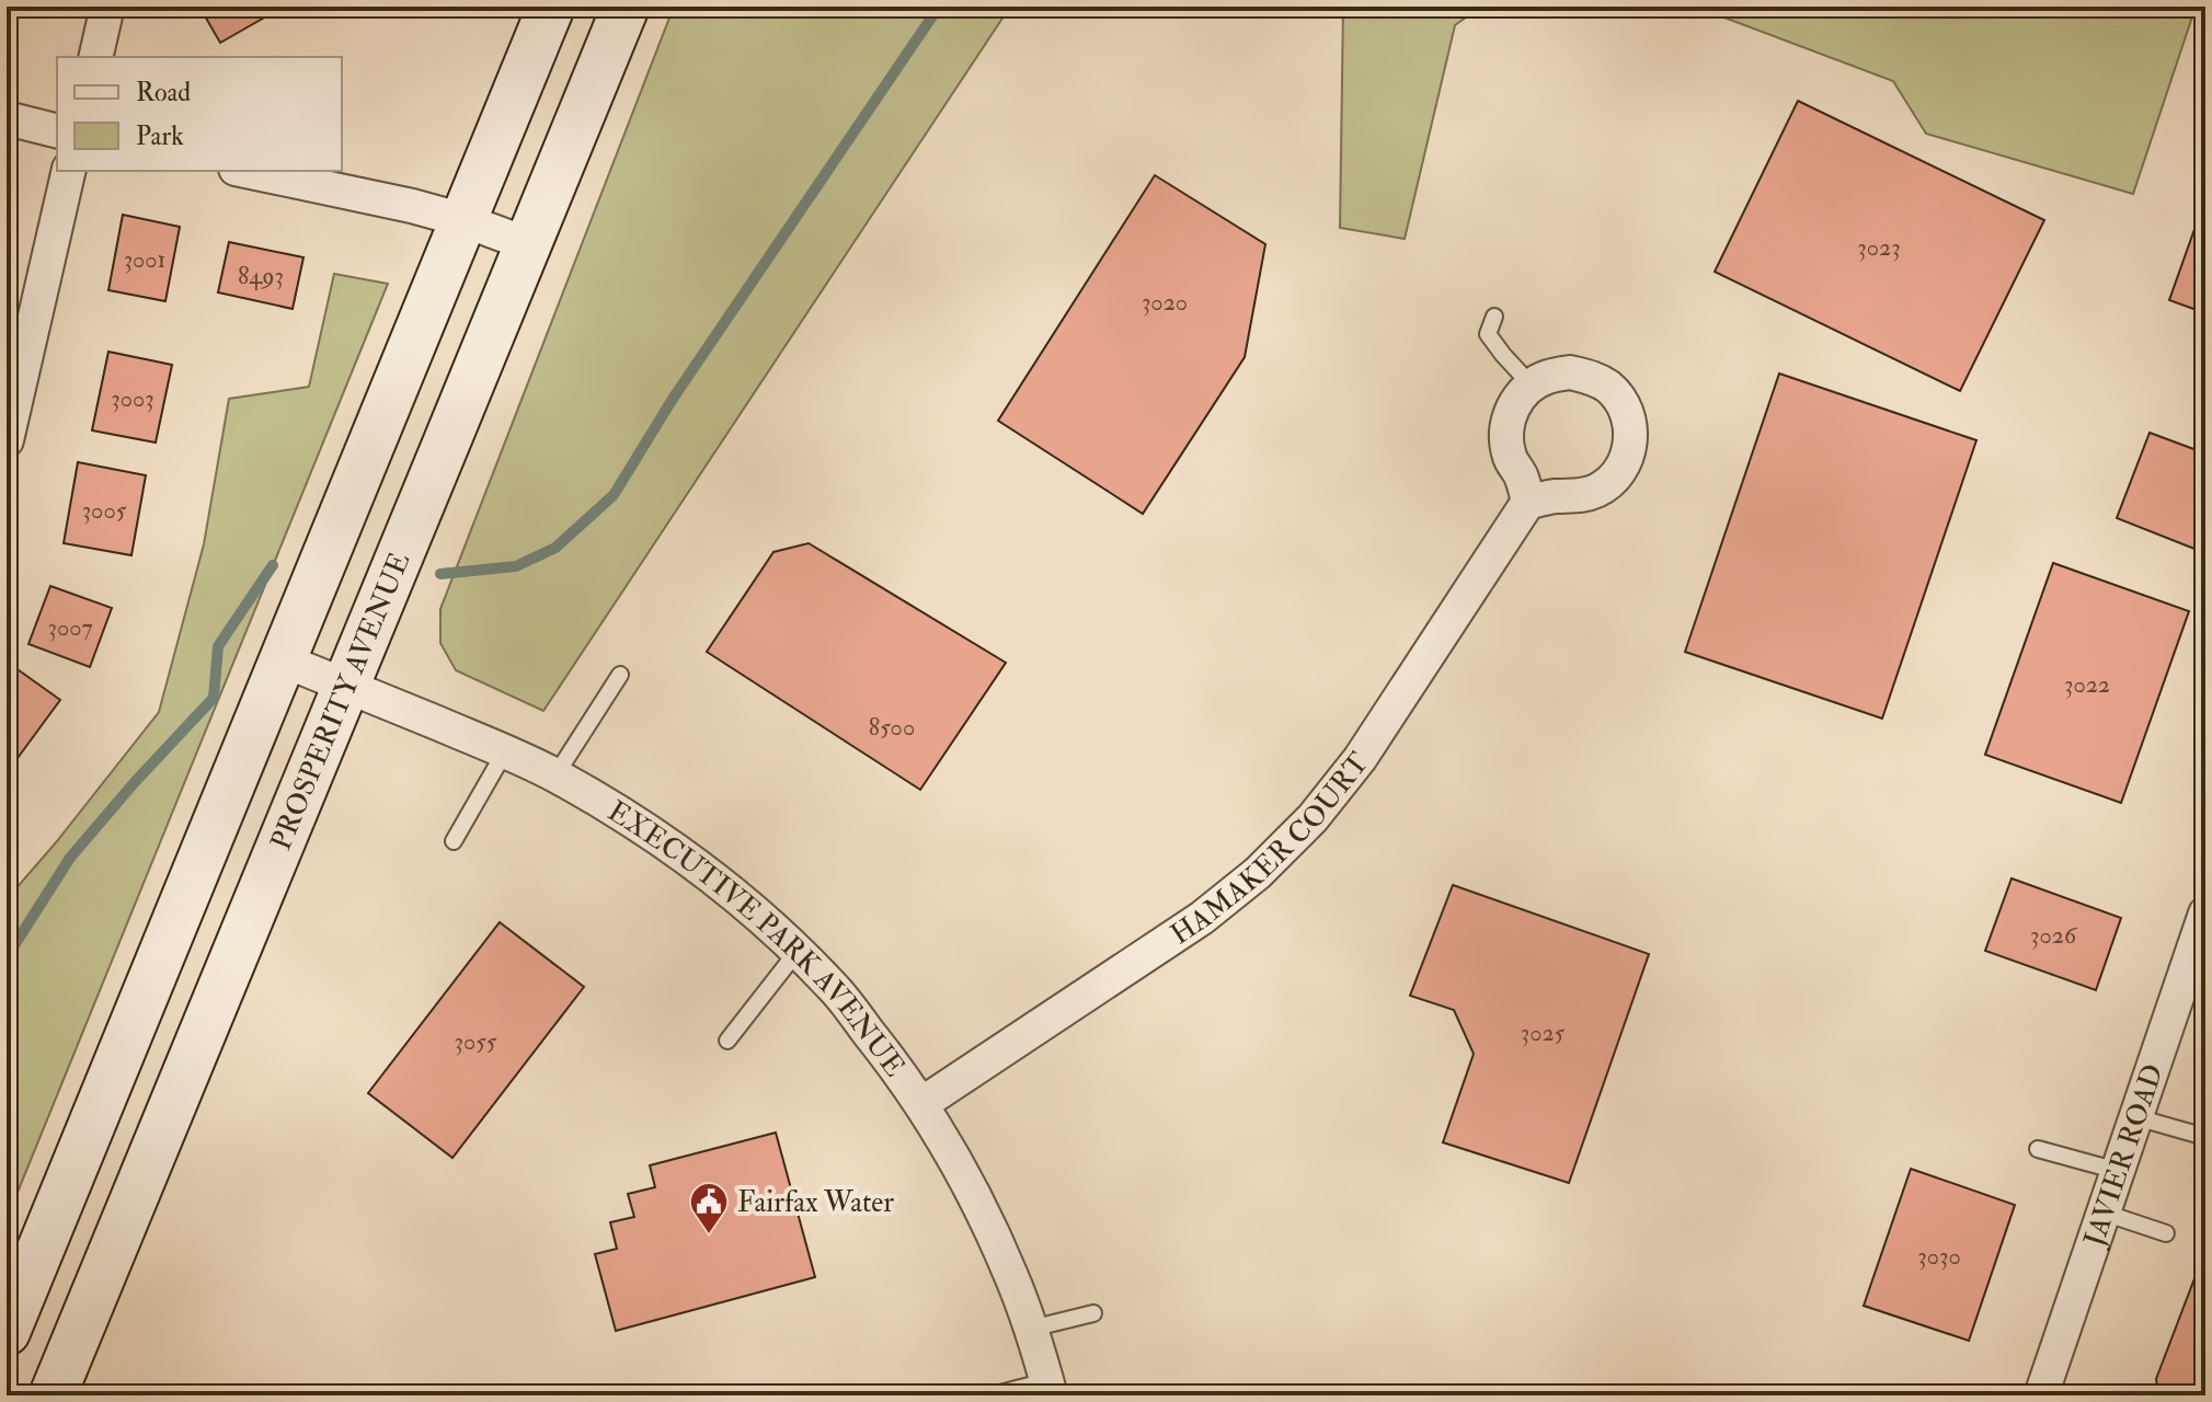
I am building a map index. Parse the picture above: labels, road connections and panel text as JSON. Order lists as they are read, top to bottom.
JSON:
{
  "streets": {
    "main road": ["PROSPERITY AVENUE"],
    "street": ["HAMAKER COURT", "EXECUTIVE PARK AVENUE", "JAVIER ROAD"]
  },
  "crossings": [
    ["PROSPERITY AVENUE", "EXECUTIVE PARK AVENUE"],
    ["HAMAKER COURT", "EXECUTIVE PARK AVENUE"]
  ],
  "places": {
    "public building": ["Fairfax Water"]
  },
  "house_numbers": [
    "3023",
    "3001",
    "8493",
    "3020",
    "3003",
    "3005",
    "3007",
    "3022",
    "8500",
    "3026",
    "3025",
    "3055",
    "3030"
  ],
  "legend": ["Road", "Park"]
}
